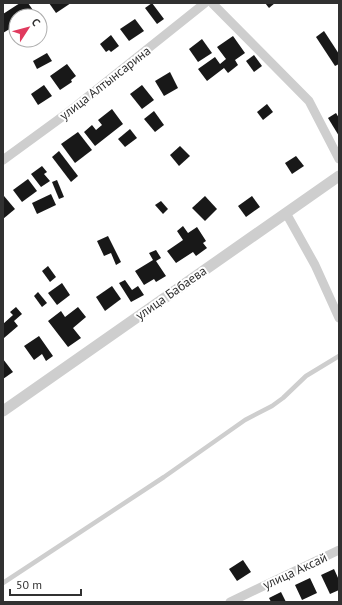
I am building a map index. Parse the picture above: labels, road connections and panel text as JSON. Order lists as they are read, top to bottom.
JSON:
{
  "streets": {
    "street": ["улица Алтынсарина", "улица Бабаева", "улица Аксай"]
  },
  "scale_bar": "50 m",
  "north": "top right"
}
